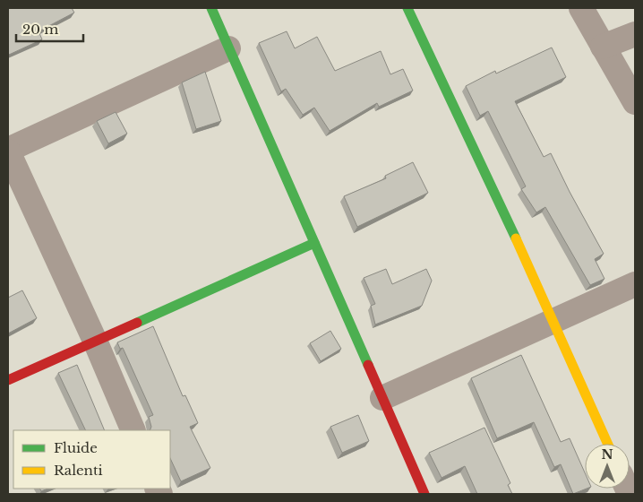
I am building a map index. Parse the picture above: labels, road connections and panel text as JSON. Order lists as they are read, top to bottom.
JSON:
{
  "legend": ["Fluide", "Ralenti"],
  "scale_bar": "20 m",
  "north": "top"
}
